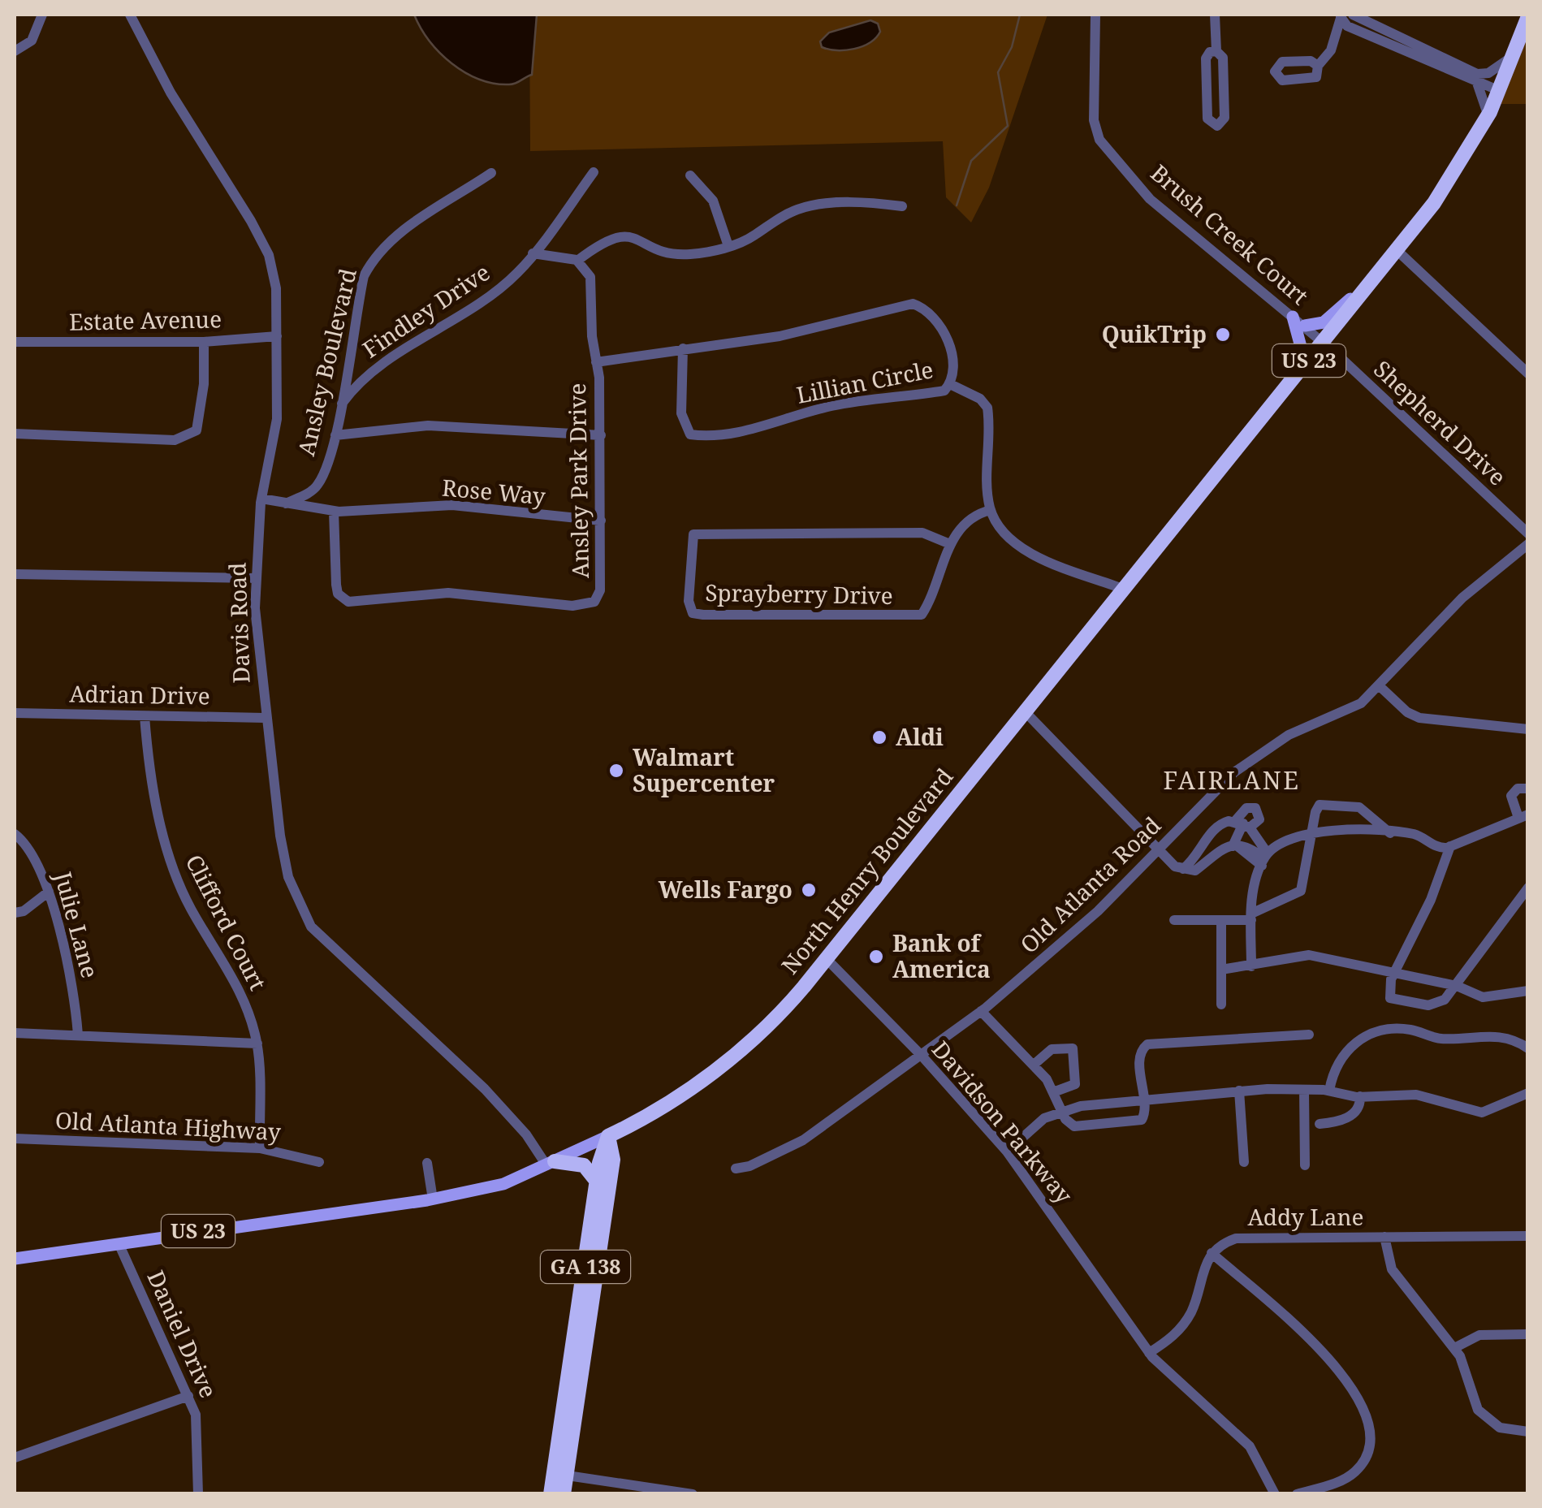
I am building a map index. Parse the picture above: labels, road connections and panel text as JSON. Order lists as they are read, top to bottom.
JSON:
{
  "streets": {
    "highway": ["US 23", "North Henry Boulevard", "GA 138"],
    "street": [
      "Brush Creek Court",
      "Findley Drive",
      "Estate Avenue",
      "Ansley Boulevard",
      "Lillian Circle",
      "Shepherd Drive",
      "Ansley Park Drive",
      "Rose Way",
      "Sprayberry Drive",
      "Davis Road",
      "Adrian Drive",
      "Old Atlanta Road",
      "Clifford Court",
      "Julie Lane",
      "Davidson Parkway",
      "Old Atlanta Highway",
      "Addy Lane",
      "Daniel Drive"
    ]
  },
  "crossings": [
    ["Brush Creek Court", "Shepherd Drive"],
    ["Brush Creek Court", "North Henry Boulevard"],
    ["Findley Drive", "Ansley Boulevard"],
    ["Estate Avenue", "Davis Road"],
    ["Lillian Circle", "Ansley Park Drive"],
    ["Shepherd Drive", "North Henry Boulevard"],
    ["Ansley Park Drive", "Rose Way"],
    ["Davis Road", "Adrian Drive"],
    ["Davis Road", "North Henry Boulevard"],
    ["Adrian Drive", "Clifford Court"],
    ["North Henry Boulevard", "Davidson Parkway"],
    ["North Henry Boulevard", "GA 138"],
    ["North Henry Boulevard", "Daniel Drive"],
    ["Old Atlanta Road", "Davidson Parkway"],
    ["Clifford Court", "Old Atlanta Highway"]
  ],
  "districts": ["FAIRLANE"],
  "places": [
    "QuikTrip",
    "Aldi",
    "Walmart Supercenter",
    "Wells Fargo",
    "Bank of America"
  ]
}
